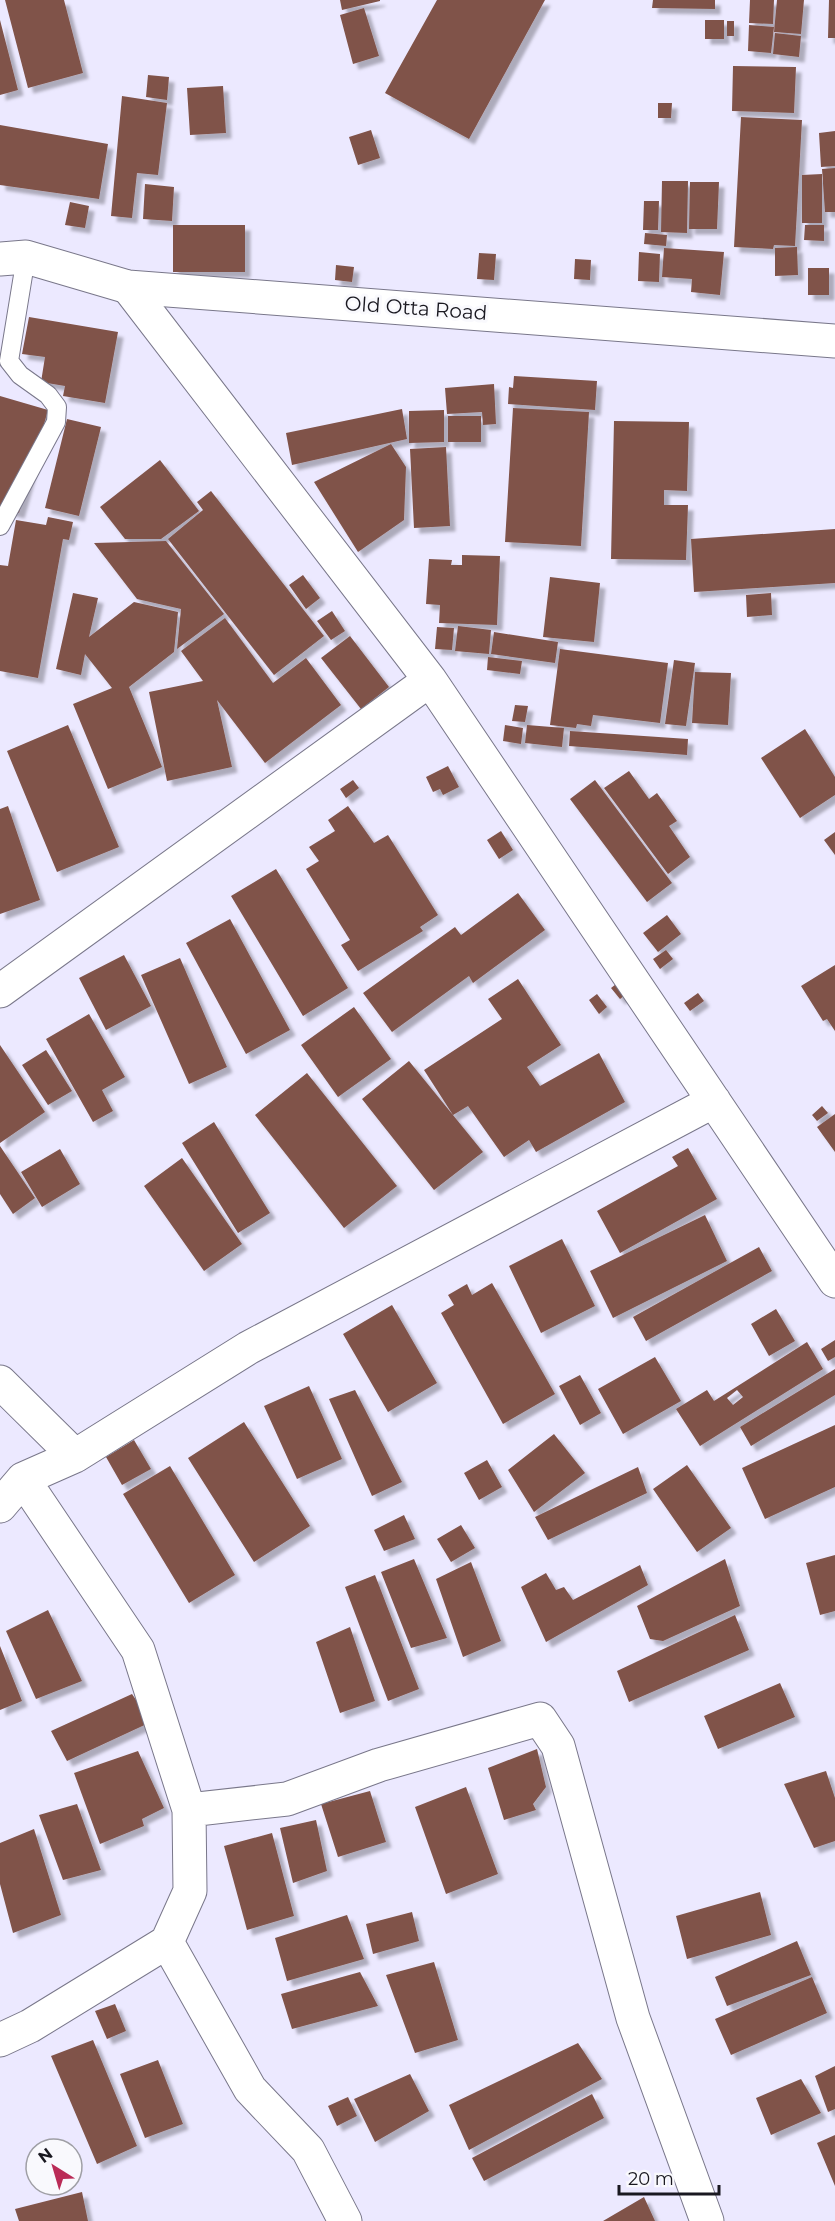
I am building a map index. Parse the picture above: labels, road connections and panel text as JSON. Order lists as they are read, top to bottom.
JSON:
{
  "streets": {
    "street": ["Old Otta Road"]
  },
  "scale_bar": "20 m",
  "north": "top left"
}
